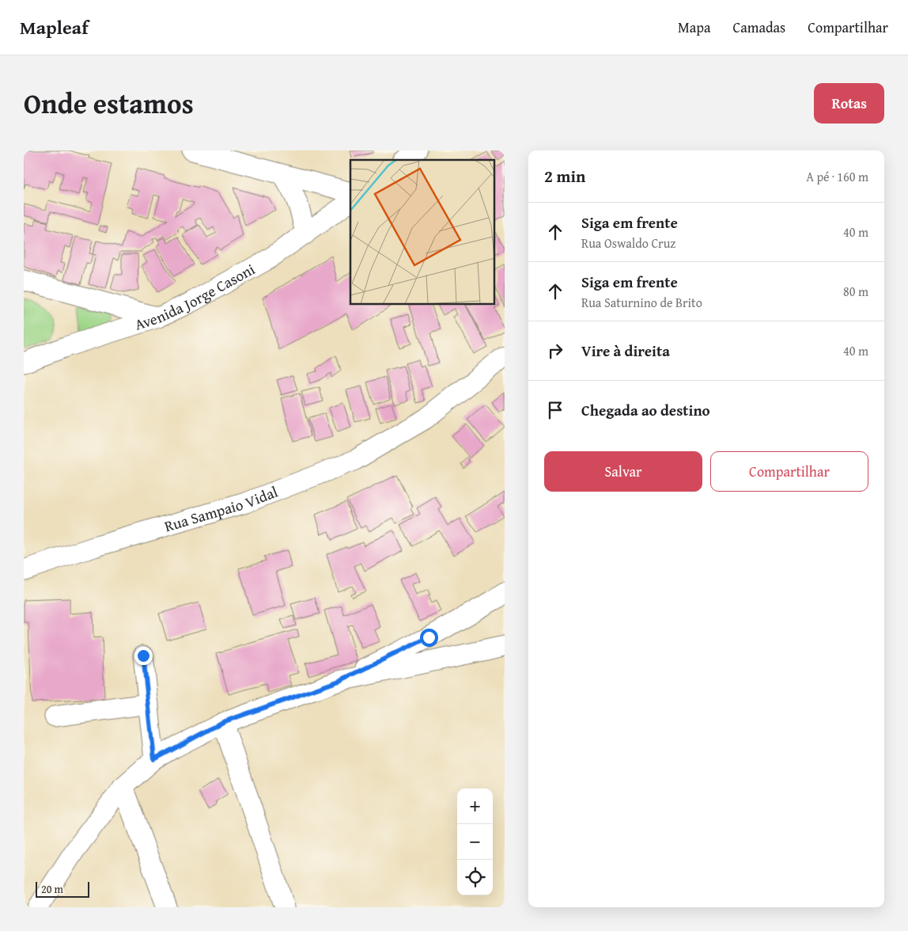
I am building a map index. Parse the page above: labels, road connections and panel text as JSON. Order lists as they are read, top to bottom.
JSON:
{
  "streets": {
    "street": ["Avenida Jorge Casoni", "Rua Sampaio Vidal"]
  },
  "scale_bar": "20 m",
  "page": {
    "header": "Mapleaf",
    "nav": ["Mapa", "Camadas", "Compartilhar"],
    "title": "Onde estamos",
    "buttons": [
      "Rotas",
      ["Salvar", "Compartilhar"]
    ],
    "heading": ["2 min", "A pé · 160 m"],
    "list": [
      ["Siga em frente", "Rua Oswaldo Cruz", "40 m"],
      ["Siga em frente", "Rua Saturnino de Brito", "80 m"],
      ["Vire à direita", "40 m"],
      "Chegada ao destino"
    ],
    "map_buttons": ["+", "−"],
    "scale": "20 m"
  }
}
